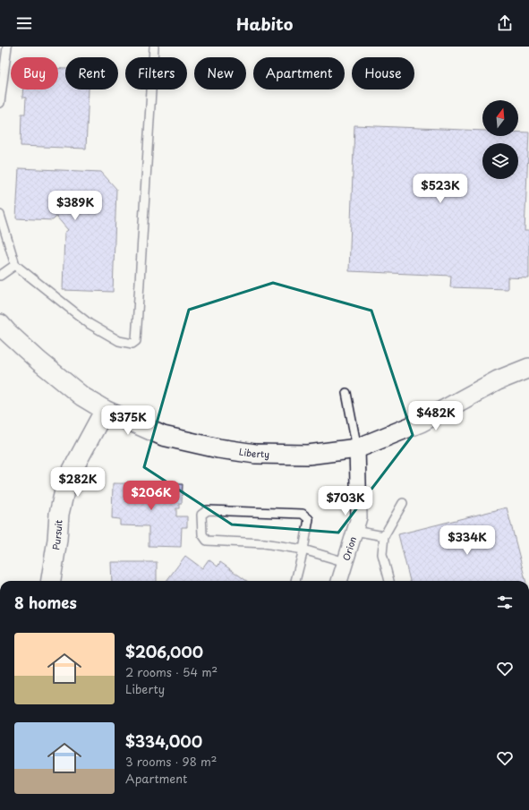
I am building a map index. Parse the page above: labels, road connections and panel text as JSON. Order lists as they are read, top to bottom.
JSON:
{
  "streets": {
    "street": ["Liberty", "Pursuit", "Orion"]
  },
  "crossings": [
    ["Liberty", "Pursuit"],
    ["Liberty", "Orion"]
  ],
  "north": "top",
  "page": {
    "header": "Habito",
    "chip": [
      "Buy",
      "Rent",
      "Filters",
      "New",
      "Apartment",
      "House"
    ],
    "price": [
      "$523K",
      "$389K",
      "$482K",
      "$375K",
      "$282K",
      "$206K",
      "$703K",
      "$334K"
    ],
    "heading": "8 homes",
    "list": [
      {
        "name": "$206,000",
        "note": "2 rooms · 54 m² · Liberty"
      },
      {
        "name": "$334,000",
        "note": "3 rooms · 98 m² · Apartment"
      }
    ]
  }
}
